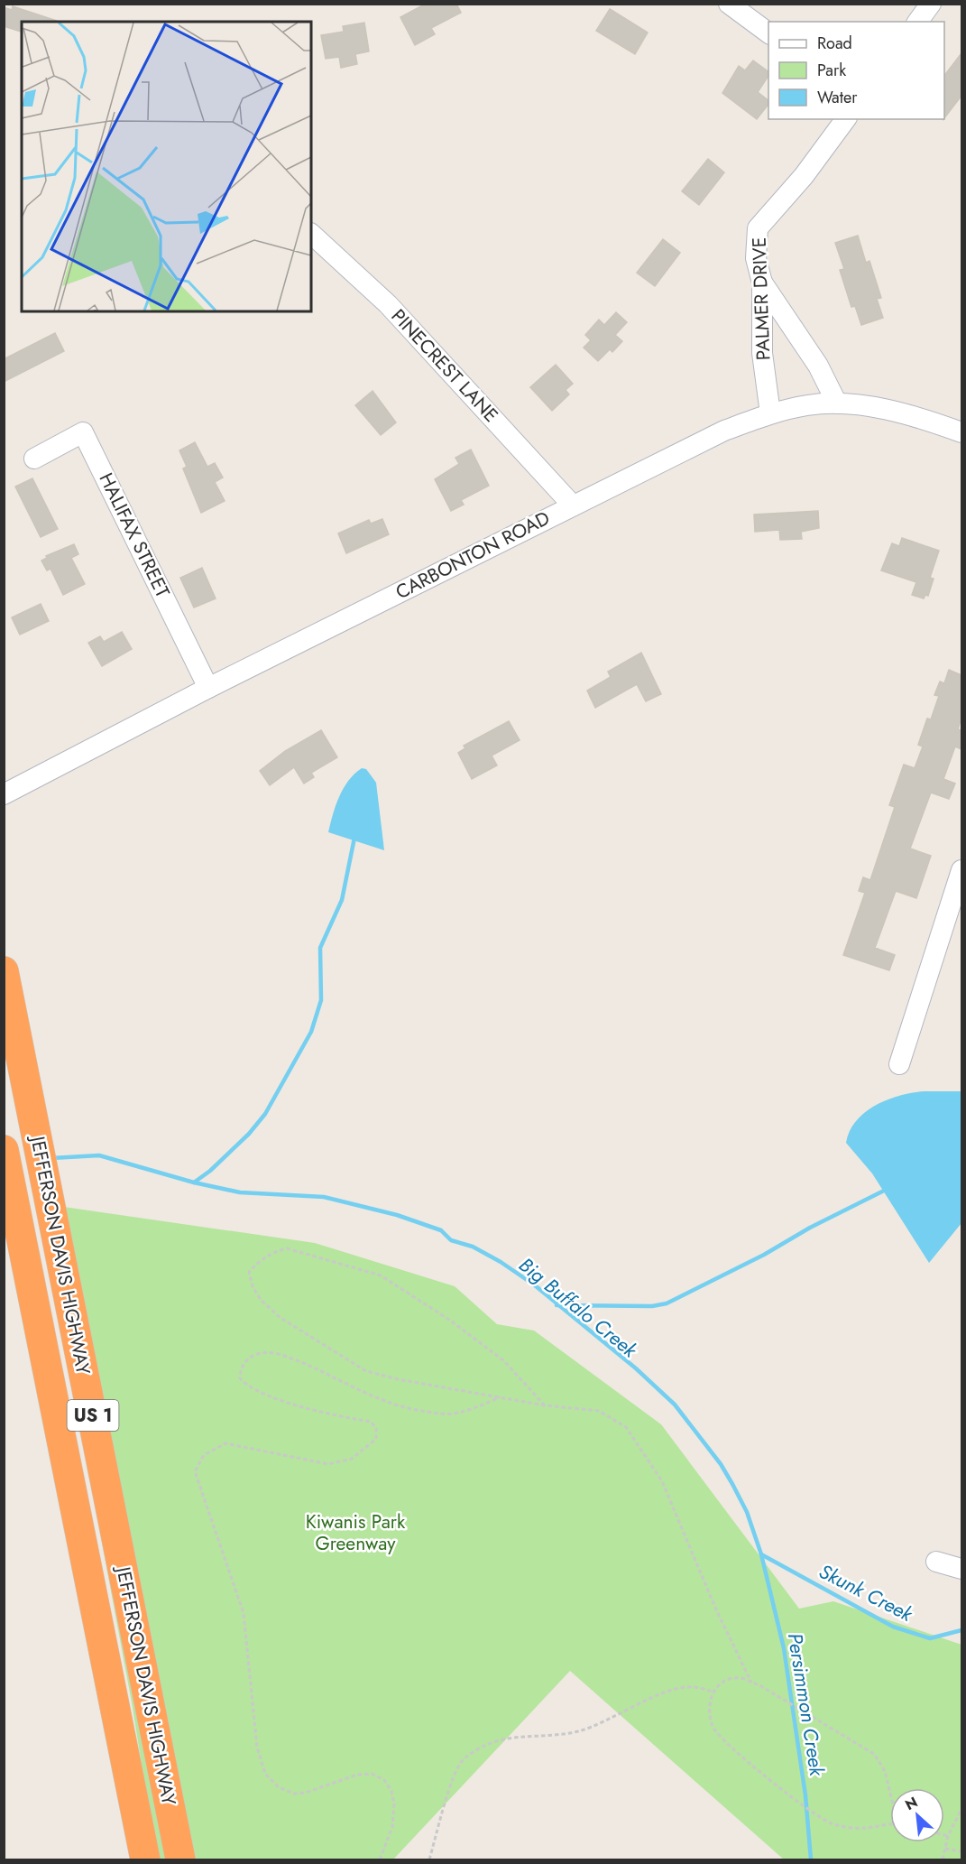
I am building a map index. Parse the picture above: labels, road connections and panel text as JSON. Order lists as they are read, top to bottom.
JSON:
{
  "streets": {
    "highway": ["JEFFERSON DAVIS HIGHWAY", "US 1"],
    "street": [
      "PALMER DRIVE",
      "PINECREST LANE",
      "HALIFAX STREET",
      "CARBONTON ROAD"
    ]
  },
  "crossings": [
    ["PALMER DRIVE", "CARBONTON ROAD"],
    ["PINECREST LANE", "CARBONTON ROAD"],
    ["HALIFAX STREET", "CARBONTON ROAD"]
  ],
  "water": ["Big Buffalo Creek", "Skunk Creek", "Persimmon Creek"],
  "parks": ["Kiwanis Park Greenway"],
  "legend": ["Road", "Park", "Water"],
  "north": "top left"
}
